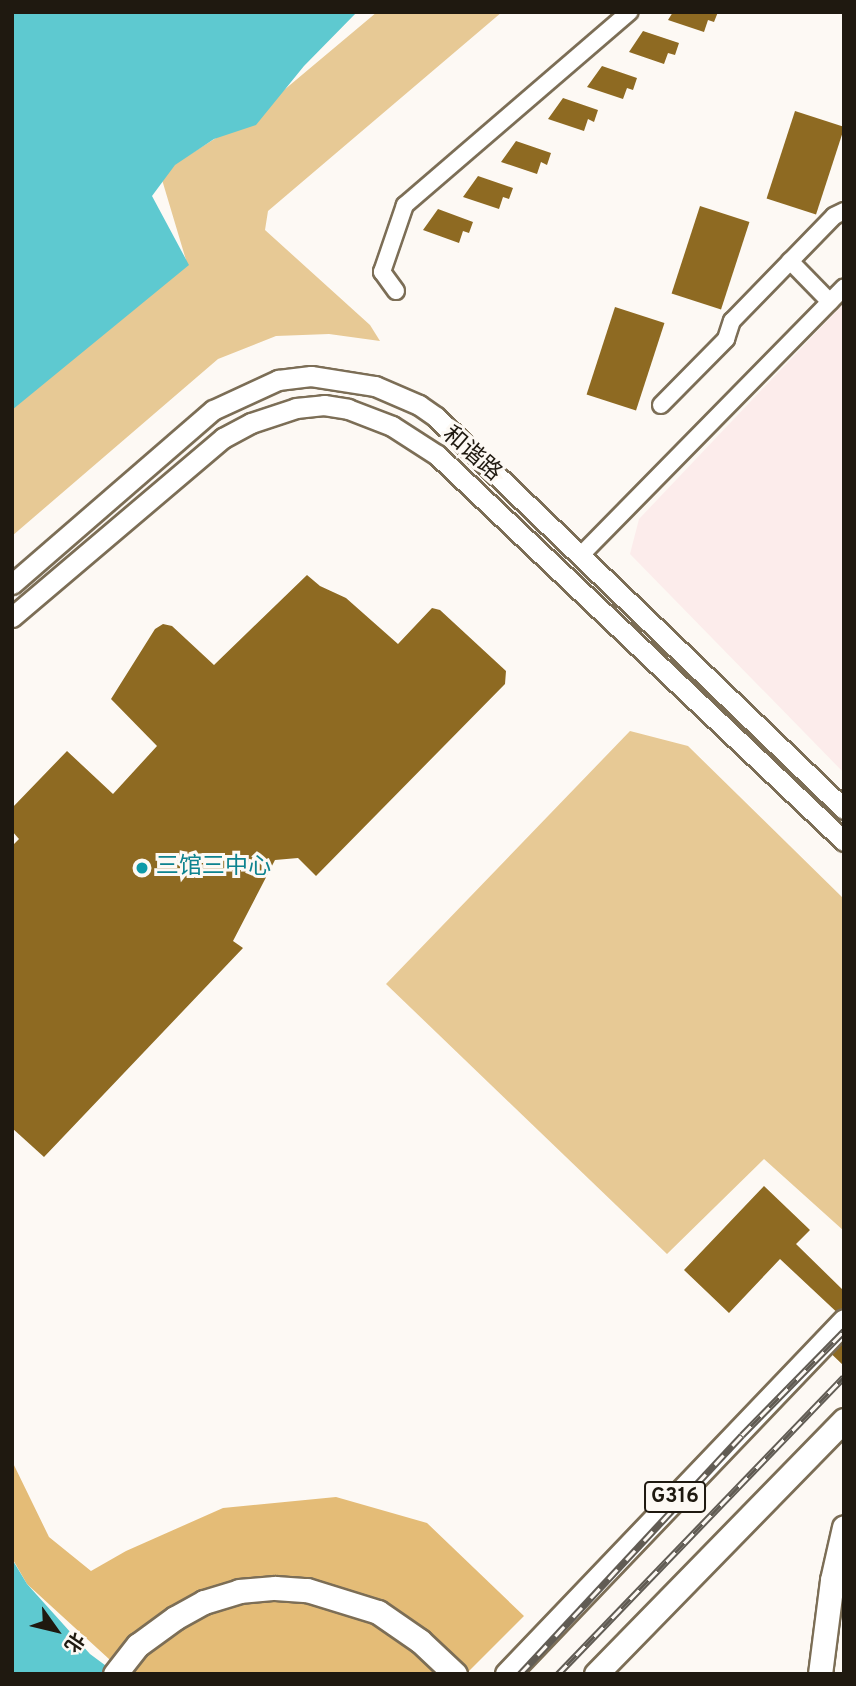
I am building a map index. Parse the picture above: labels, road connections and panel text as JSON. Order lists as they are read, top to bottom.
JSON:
{
  "streets": {
    "highway": ["G316"],
    "main road": ["和谐路"]
  },
  "places": ["三馆三中心"],
  "north": "bottom right"
}
